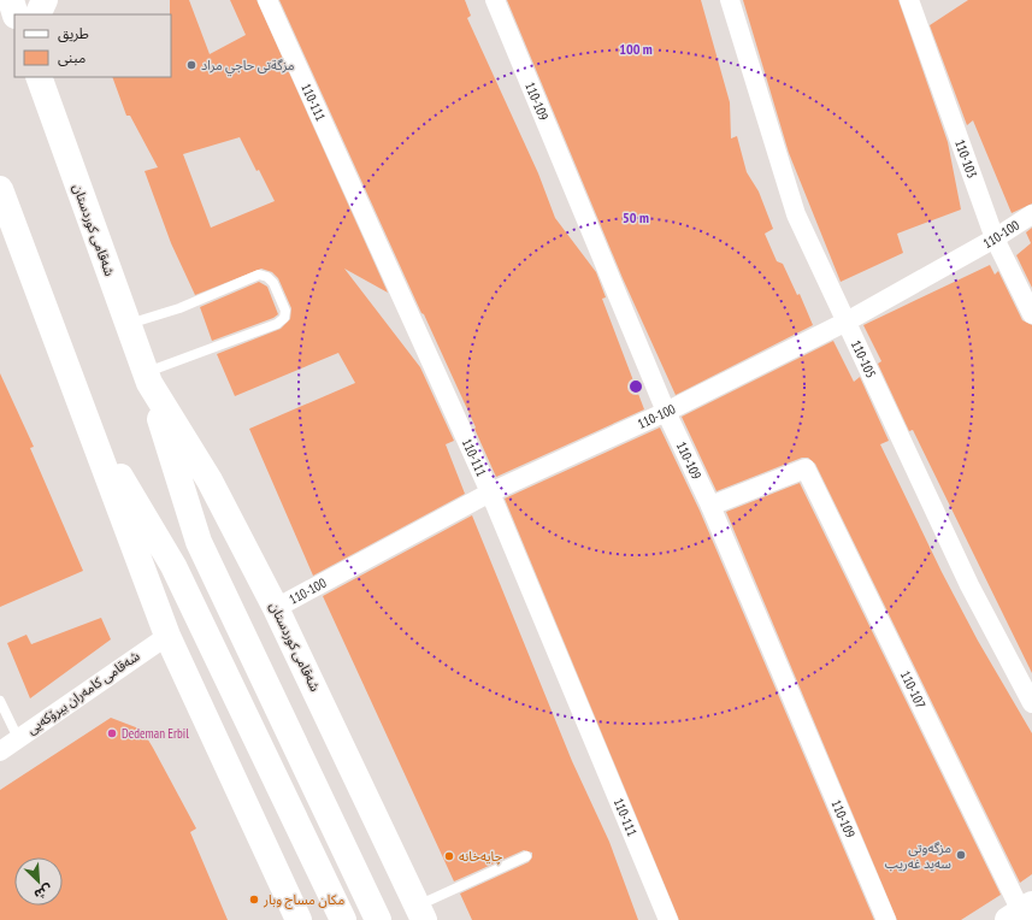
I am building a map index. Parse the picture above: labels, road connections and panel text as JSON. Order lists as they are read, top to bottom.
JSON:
{
  "streets": {
    "main road": ["شەقامی کوردستان"],
    "street": [
      "110-109",
      "110-111",
      "110-103",
      "110-100",
      "110-105",
      "110-107",
      "شه‌قامی كامەران بیرۆكەیی"
    ]
  },
  "crossings": [
    ["110-109", "110-100"],
    ["110-109", "110-107"],
    ["110-111", "110-100"],
    ["110-103", "110-100"],
    ["شەقامی کوردستان", "110-100"],
    ["110-100", "110-105"]
  ],
  "places": [
    "مزگةتی حاجي مراد",
    "Dedeman Erbil",
    "مزگەوتی سەید غەریب",
    "چایەخانە",
    "مكان مساج وبار"
  ],
  "legend": ["طريق", "مبنى"],
  "north": "bottom right",
  "rings": ["100 m", "50 m"]
}
